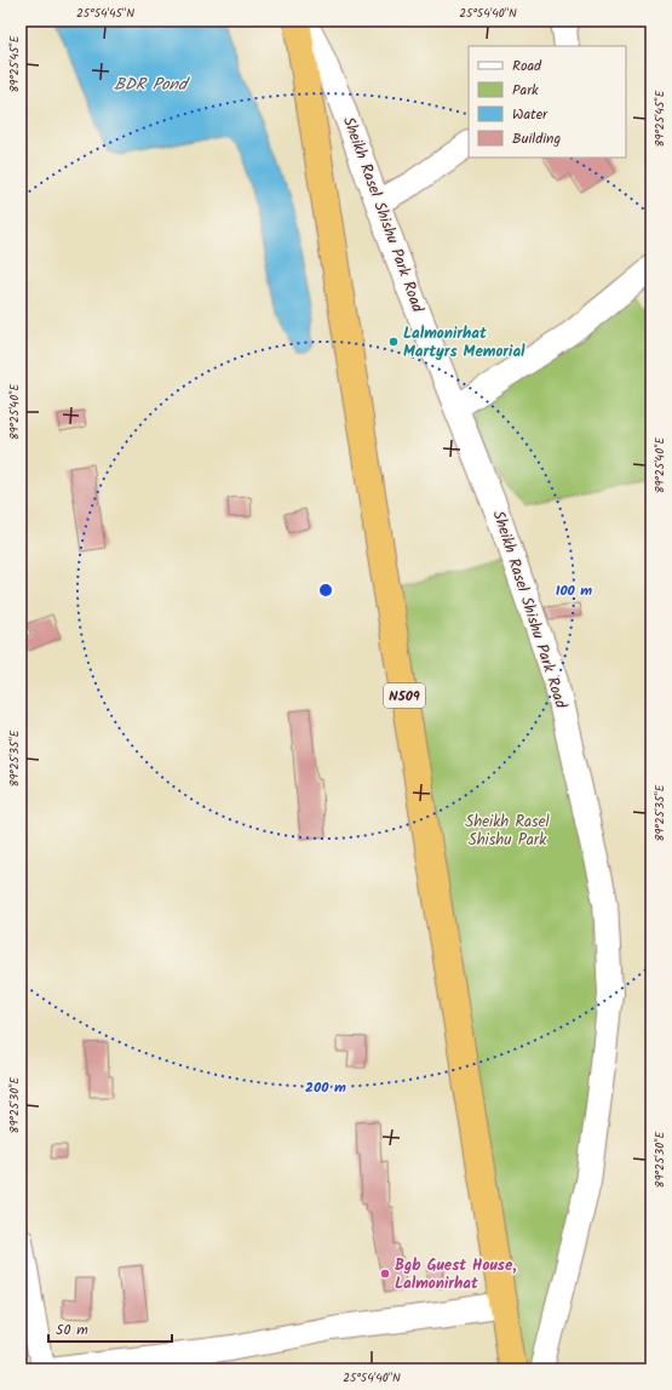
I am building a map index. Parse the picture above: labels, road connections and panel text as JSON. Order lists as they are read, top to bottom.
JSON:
{
  "streets": {
    "highway": ["N509"],
    "street": ["Sheikh Rasel Shishu Park Road"]
  },
  "water": ["BDR Pond"],
  "parks": ["Sheikh Rasel Shishu Park"],
  "places": ["Lalmonirhat Martyrs Memorial", "Bgb Guest House, Lalmonirhat"],
  "legend": [
    "Road",
    "Park",
    "Water",
    "Building"
  ],
  "scale_bar": "50 m",
  "coordinates": [
    "25°54'45\"N",
    "25°54'40\"N",
    "89°25'45\"E",
    "89°25'40\"E",
    "89°25'35\"E",
    "89°25'30\"E"
  ],
  "rings": ["100 m", "200 m"]
}
